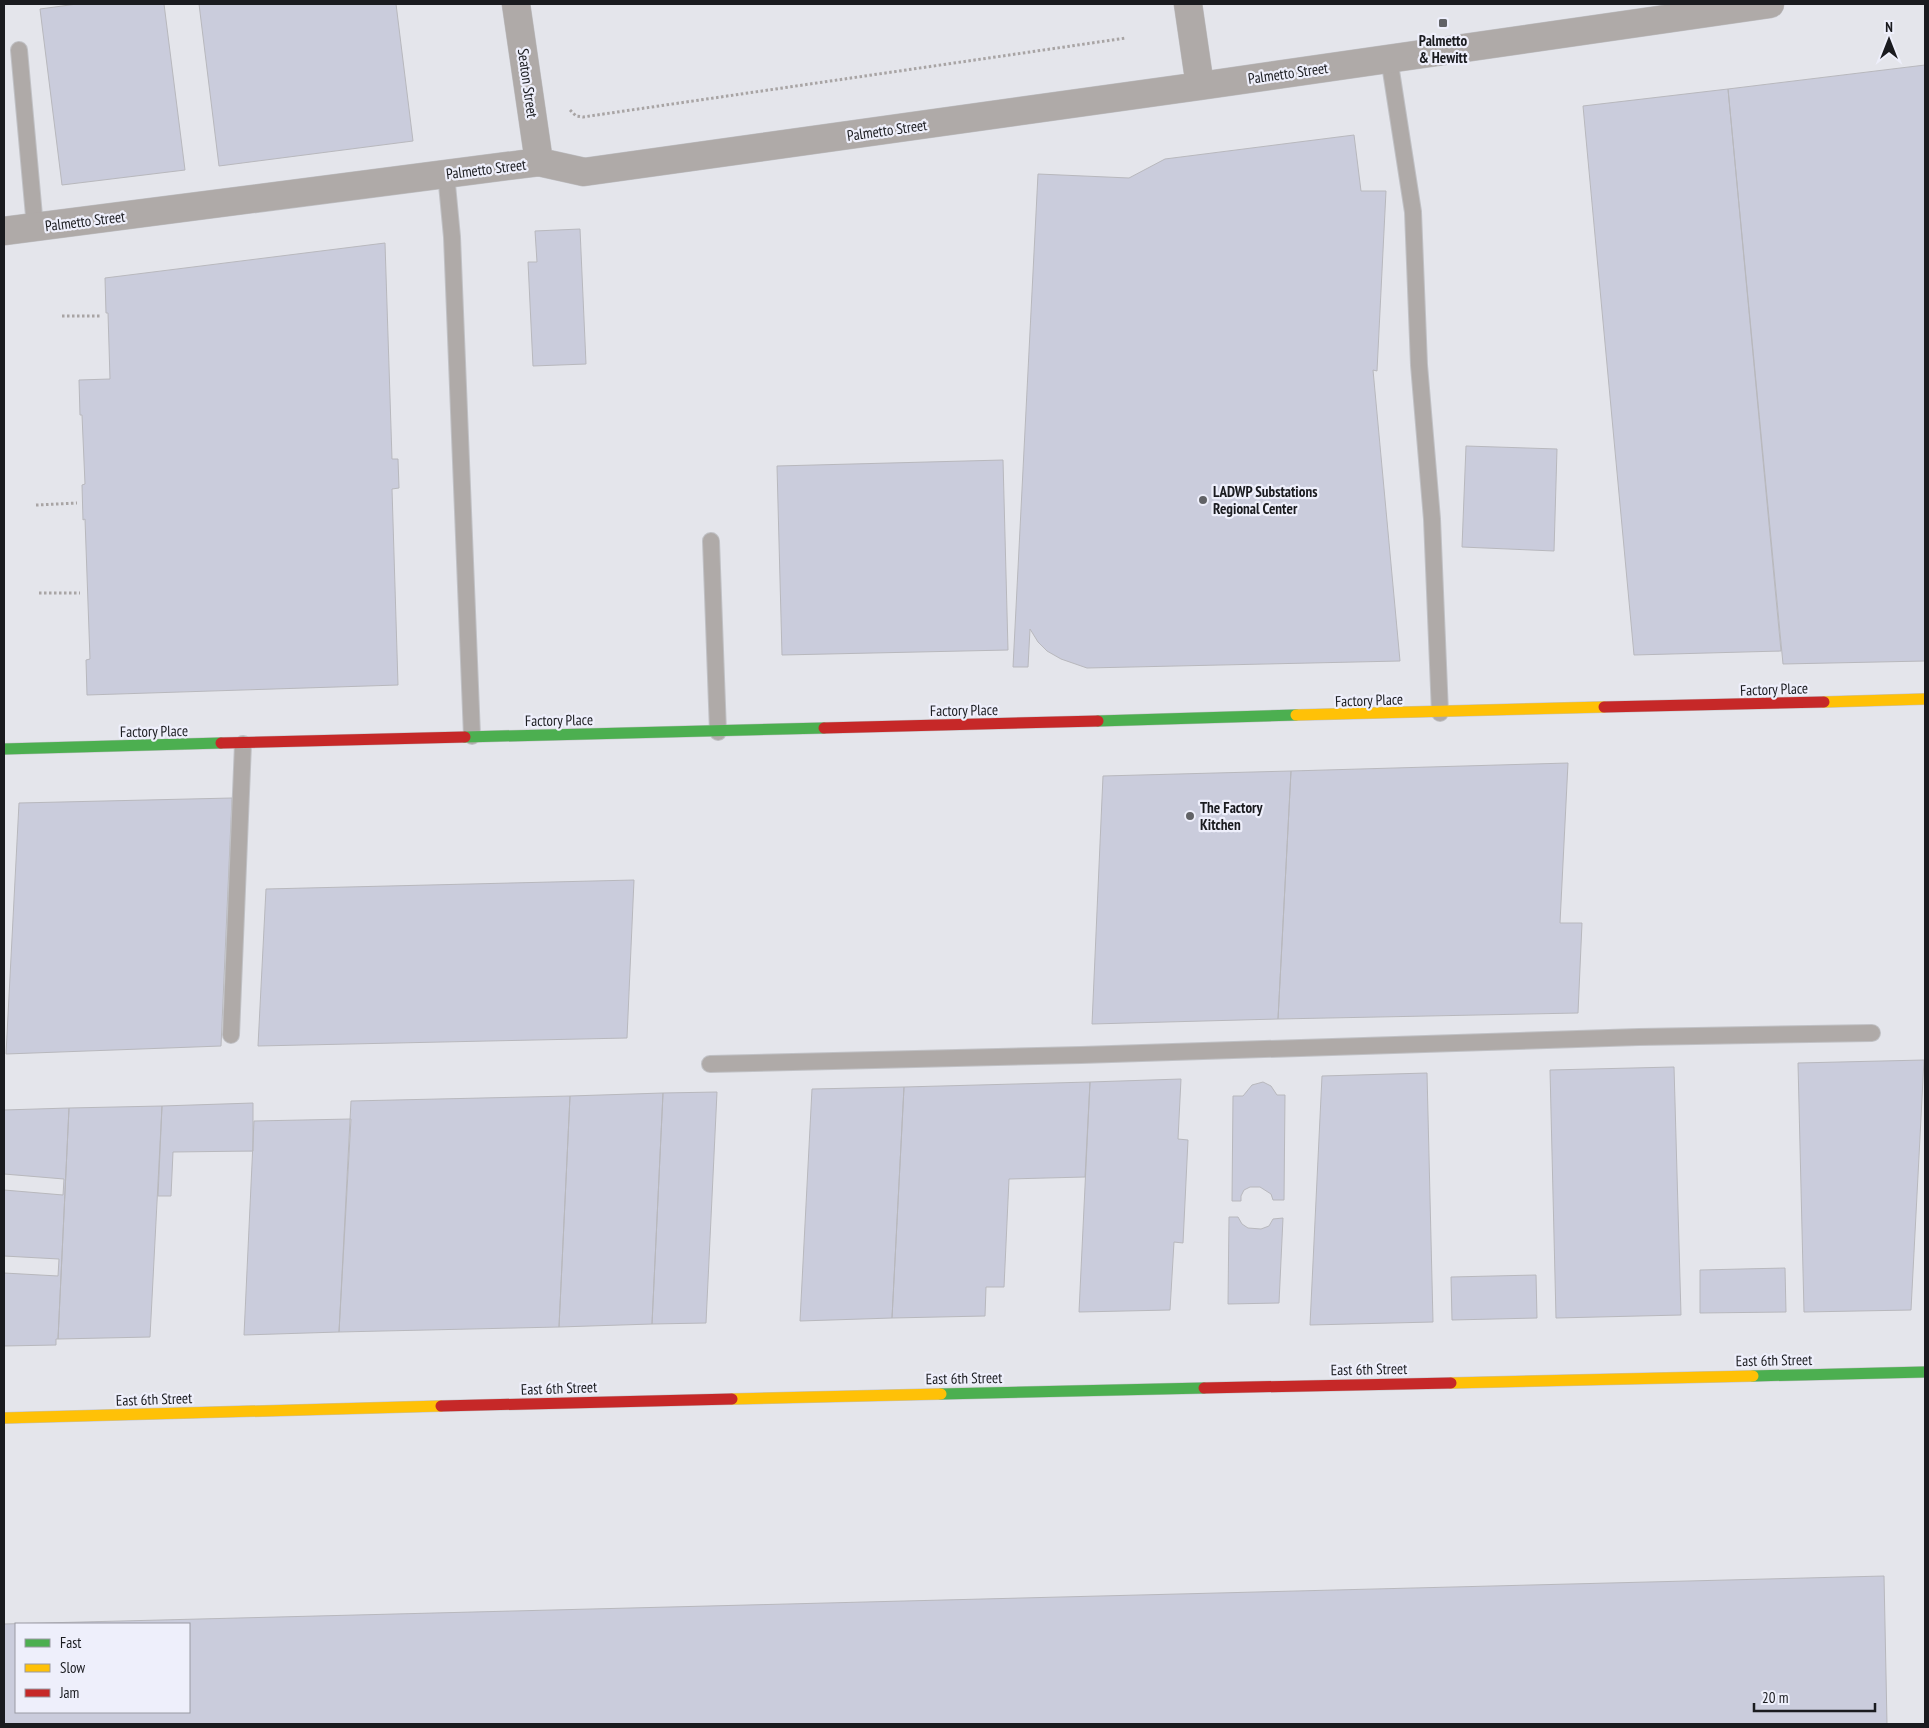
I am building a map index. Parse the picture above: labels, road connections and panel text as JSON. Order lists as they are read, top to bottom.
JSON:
{
  "streets": {
    "street": [
      "Palmetto Street",
      "Seaton Street",
      "Factory Place",
      "East 6th Street"
    ]
  },
  "crossings": [
    ["Palmetto Street", "Seaton Street"]
  ],
  "places": {
    "transit": ["Palmetto & Hewitt"],
    "other": ["LADWP Substations Regional Center", "The Factory Kitchen"]
  },
  "legend": ["Fast", "Slow", "Jam"],
  "scale_bar": "20 m",
  "north": "top"
}
